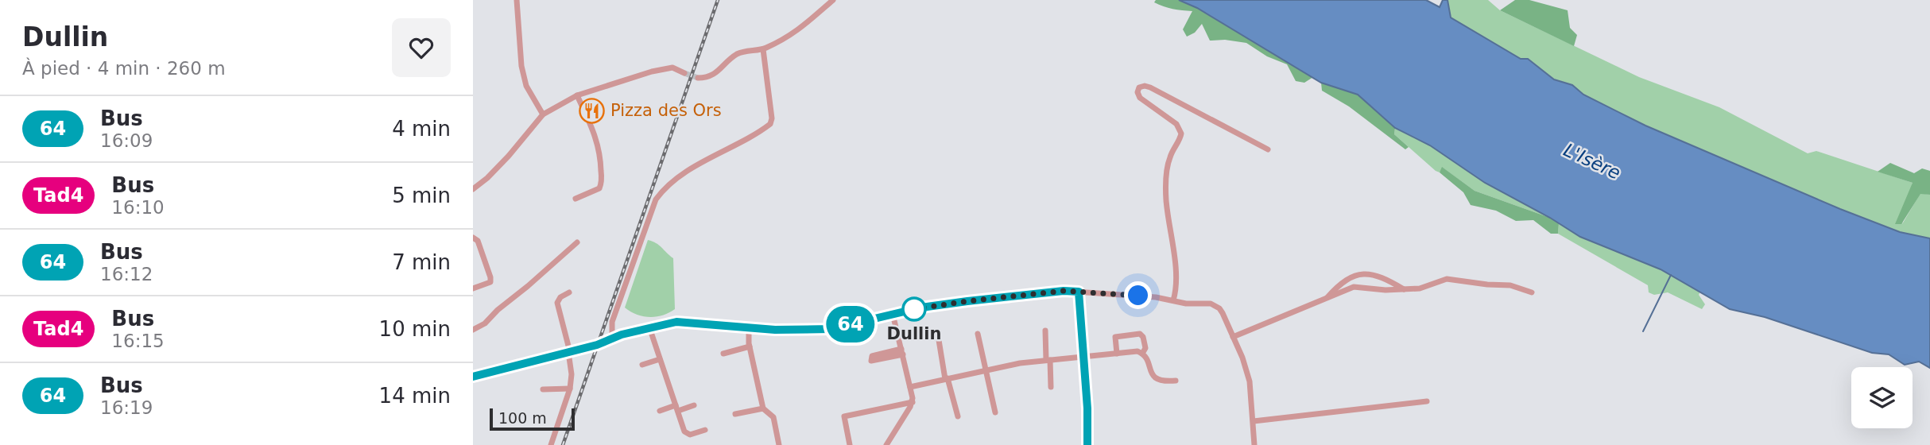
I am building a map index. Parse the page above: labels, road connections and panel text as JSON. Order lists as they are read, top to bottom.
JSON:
{
  "water": ["L'Isère"],
  "places": {
    "restaurant": ["Pizza des Ors"],
    "other": ["Dullin"]
  },
  "lines": ["bus line 64"],
  "scale_bar": "100 m",
  "page": {
    "heading": ["Dullin", "À pied · 4 min · 260 m"],
    "on_map": "64",
    "list": [
      {
        "mark": "64",
        "name": "Bus",
        "note": "16:09",
        "value": "4 min"
      },
      {
        "mark": "Tad4",
        "name": "Bus",
        "note": "16:10",
        "value": "5 min"
      },
      {
        "mark": "64",
        "name": "Bus",
        "note": "16:12",
        "value": "7 min"
      },
      {
        "mark": "Tad4",
        "name": "Bus",
        "note": "16:15",
        "value": "10 min"
      },
      {
        "mark": "64",
        "name": "Bus",
        "note": "16:19",
        "value": "14 min"
      }
    ],
    "scale": "100 m"
  }
}
